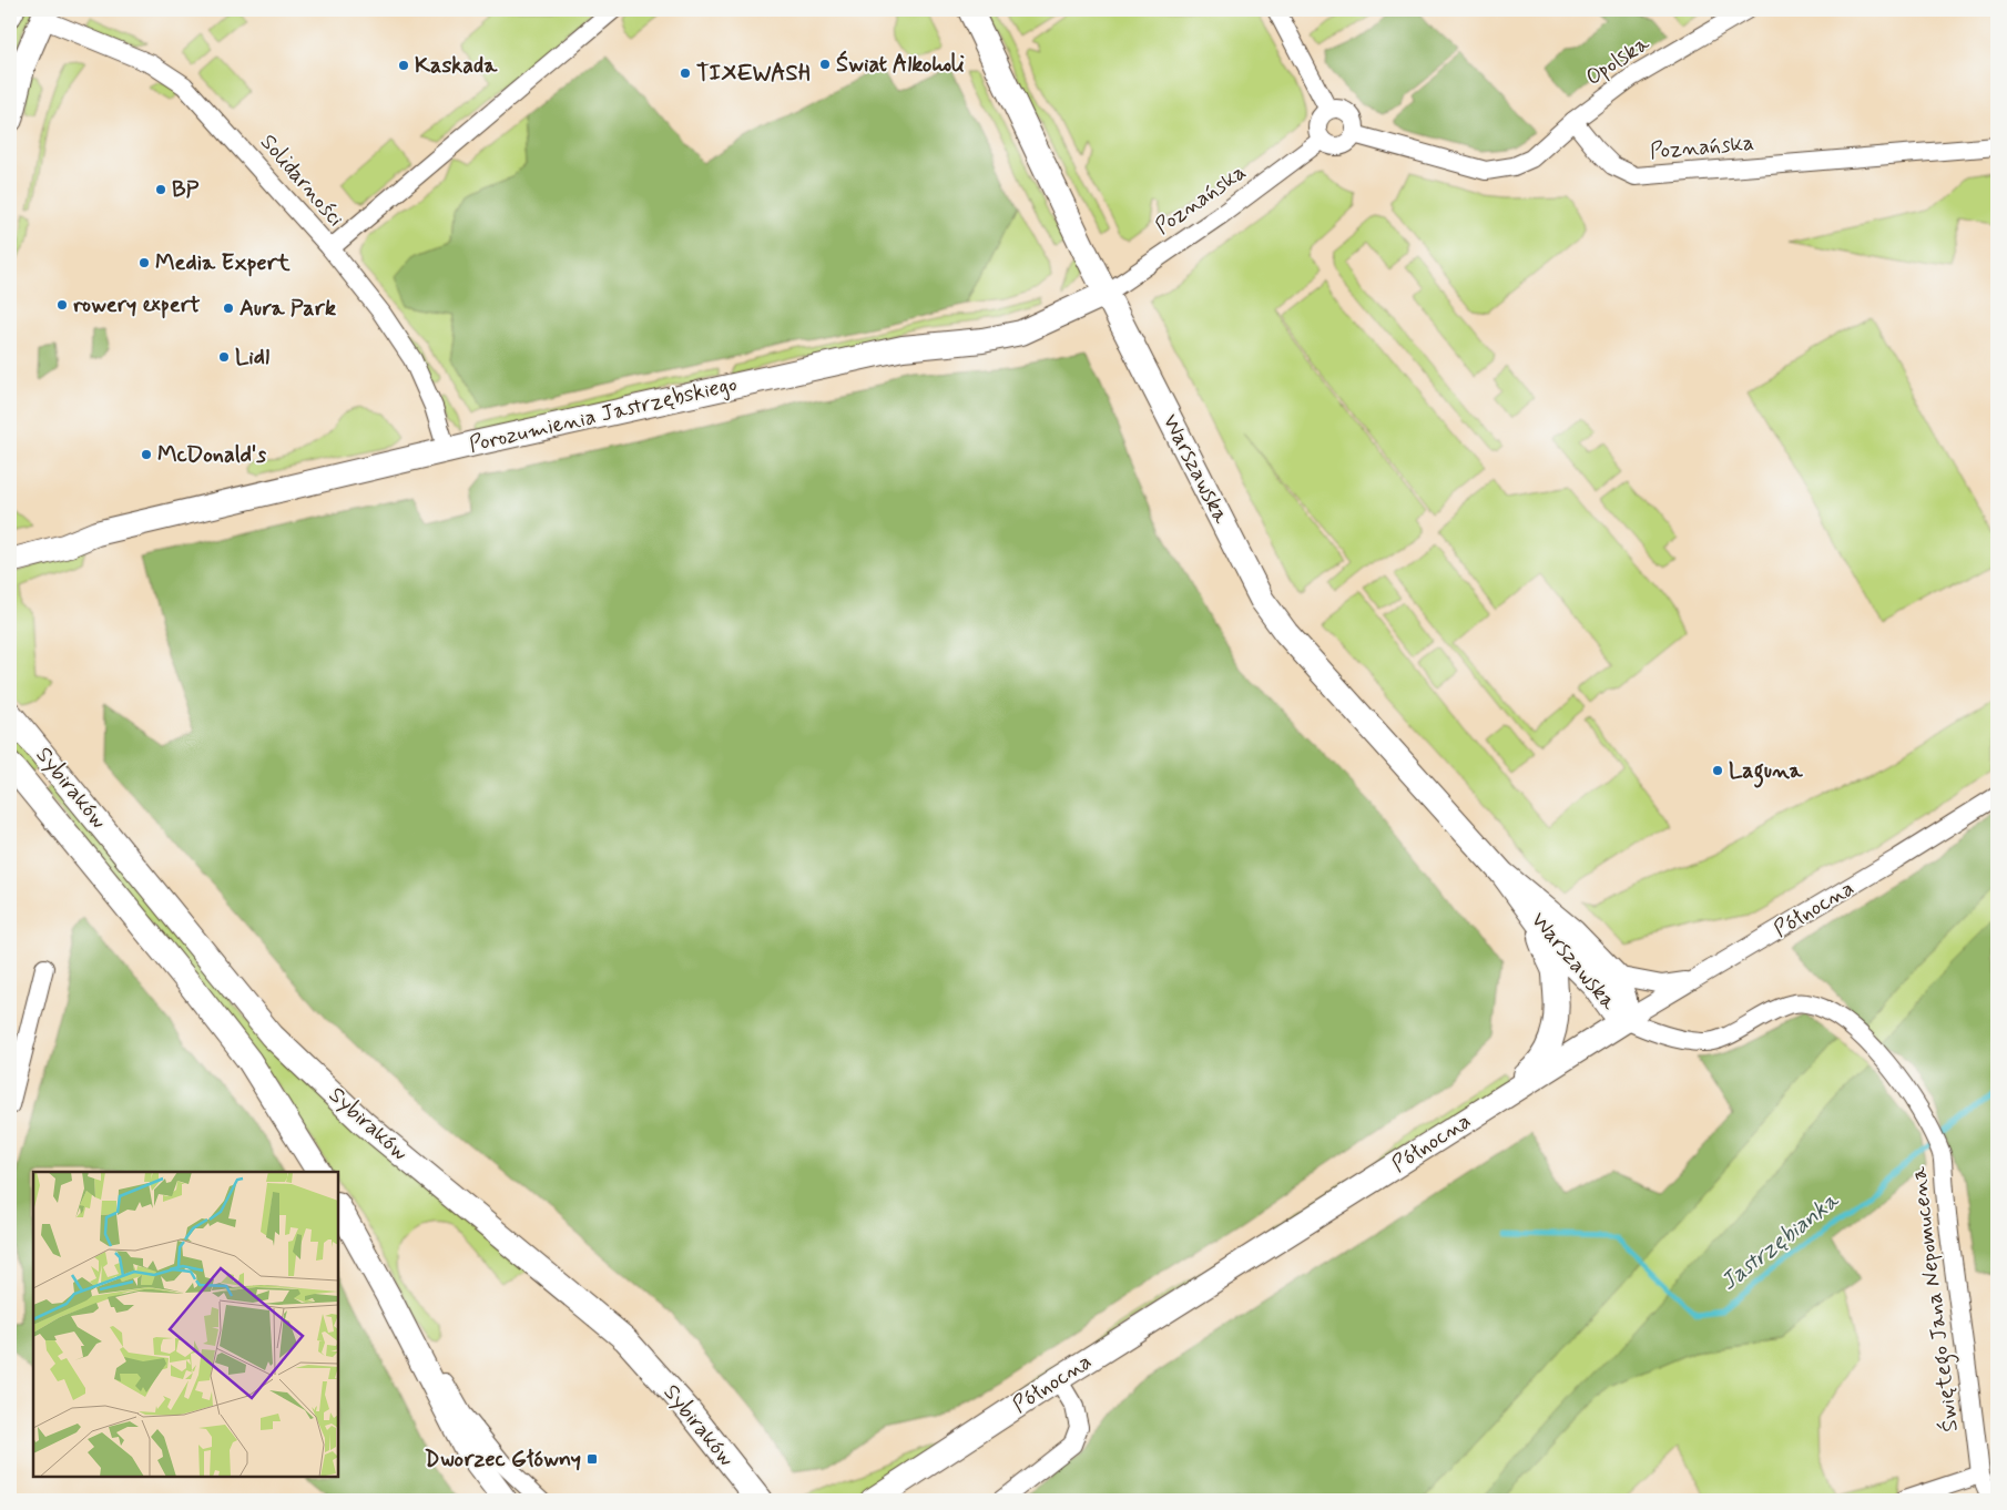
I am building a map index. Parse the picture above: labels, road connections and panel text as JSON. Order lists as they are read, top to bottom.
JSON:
{
  "streets": {
    "street": [
      "Opolska",
      "Poznańska",
      "Solidarności",
      "Porozumienia Jastrzębskiego",
      "Warszawska",
      "Sybiraków",
      "Północna",
      "Świętego Jana Nepomucena"
    ]
  },
  "crossings": [
    ["Opolska", "Poznańska"],
    ["Poznańska", "Porozumienia Jastrzębskiego"],
    ["Poznańska", "Warszawska"],
    ["Solidarności", "Porozumienia Jastrzębskiego"],
    ["Porozumienia Jastrzębskiego", "Warszawska"],
    ["Warszawska", "Północna"],
    ["Warszawska", "Świętego Jana Nepomucena"],
    ["Północna", "Świętego Jana Nepomucena"]
  ],
  "water": ["Jastrzębianka"],
  "places": {
    "other": [
      "Świat Alkoholi",
      "Kaskada",
      "TIXEWASH",
      "BP",
      "Media Expert",
      "rowery expert",
      "Aura Park",
      "Lidl",
      "McDonald's",
      "Laguna"
    ],
    "transit": ["Dworzec Główny"]
  }
}
